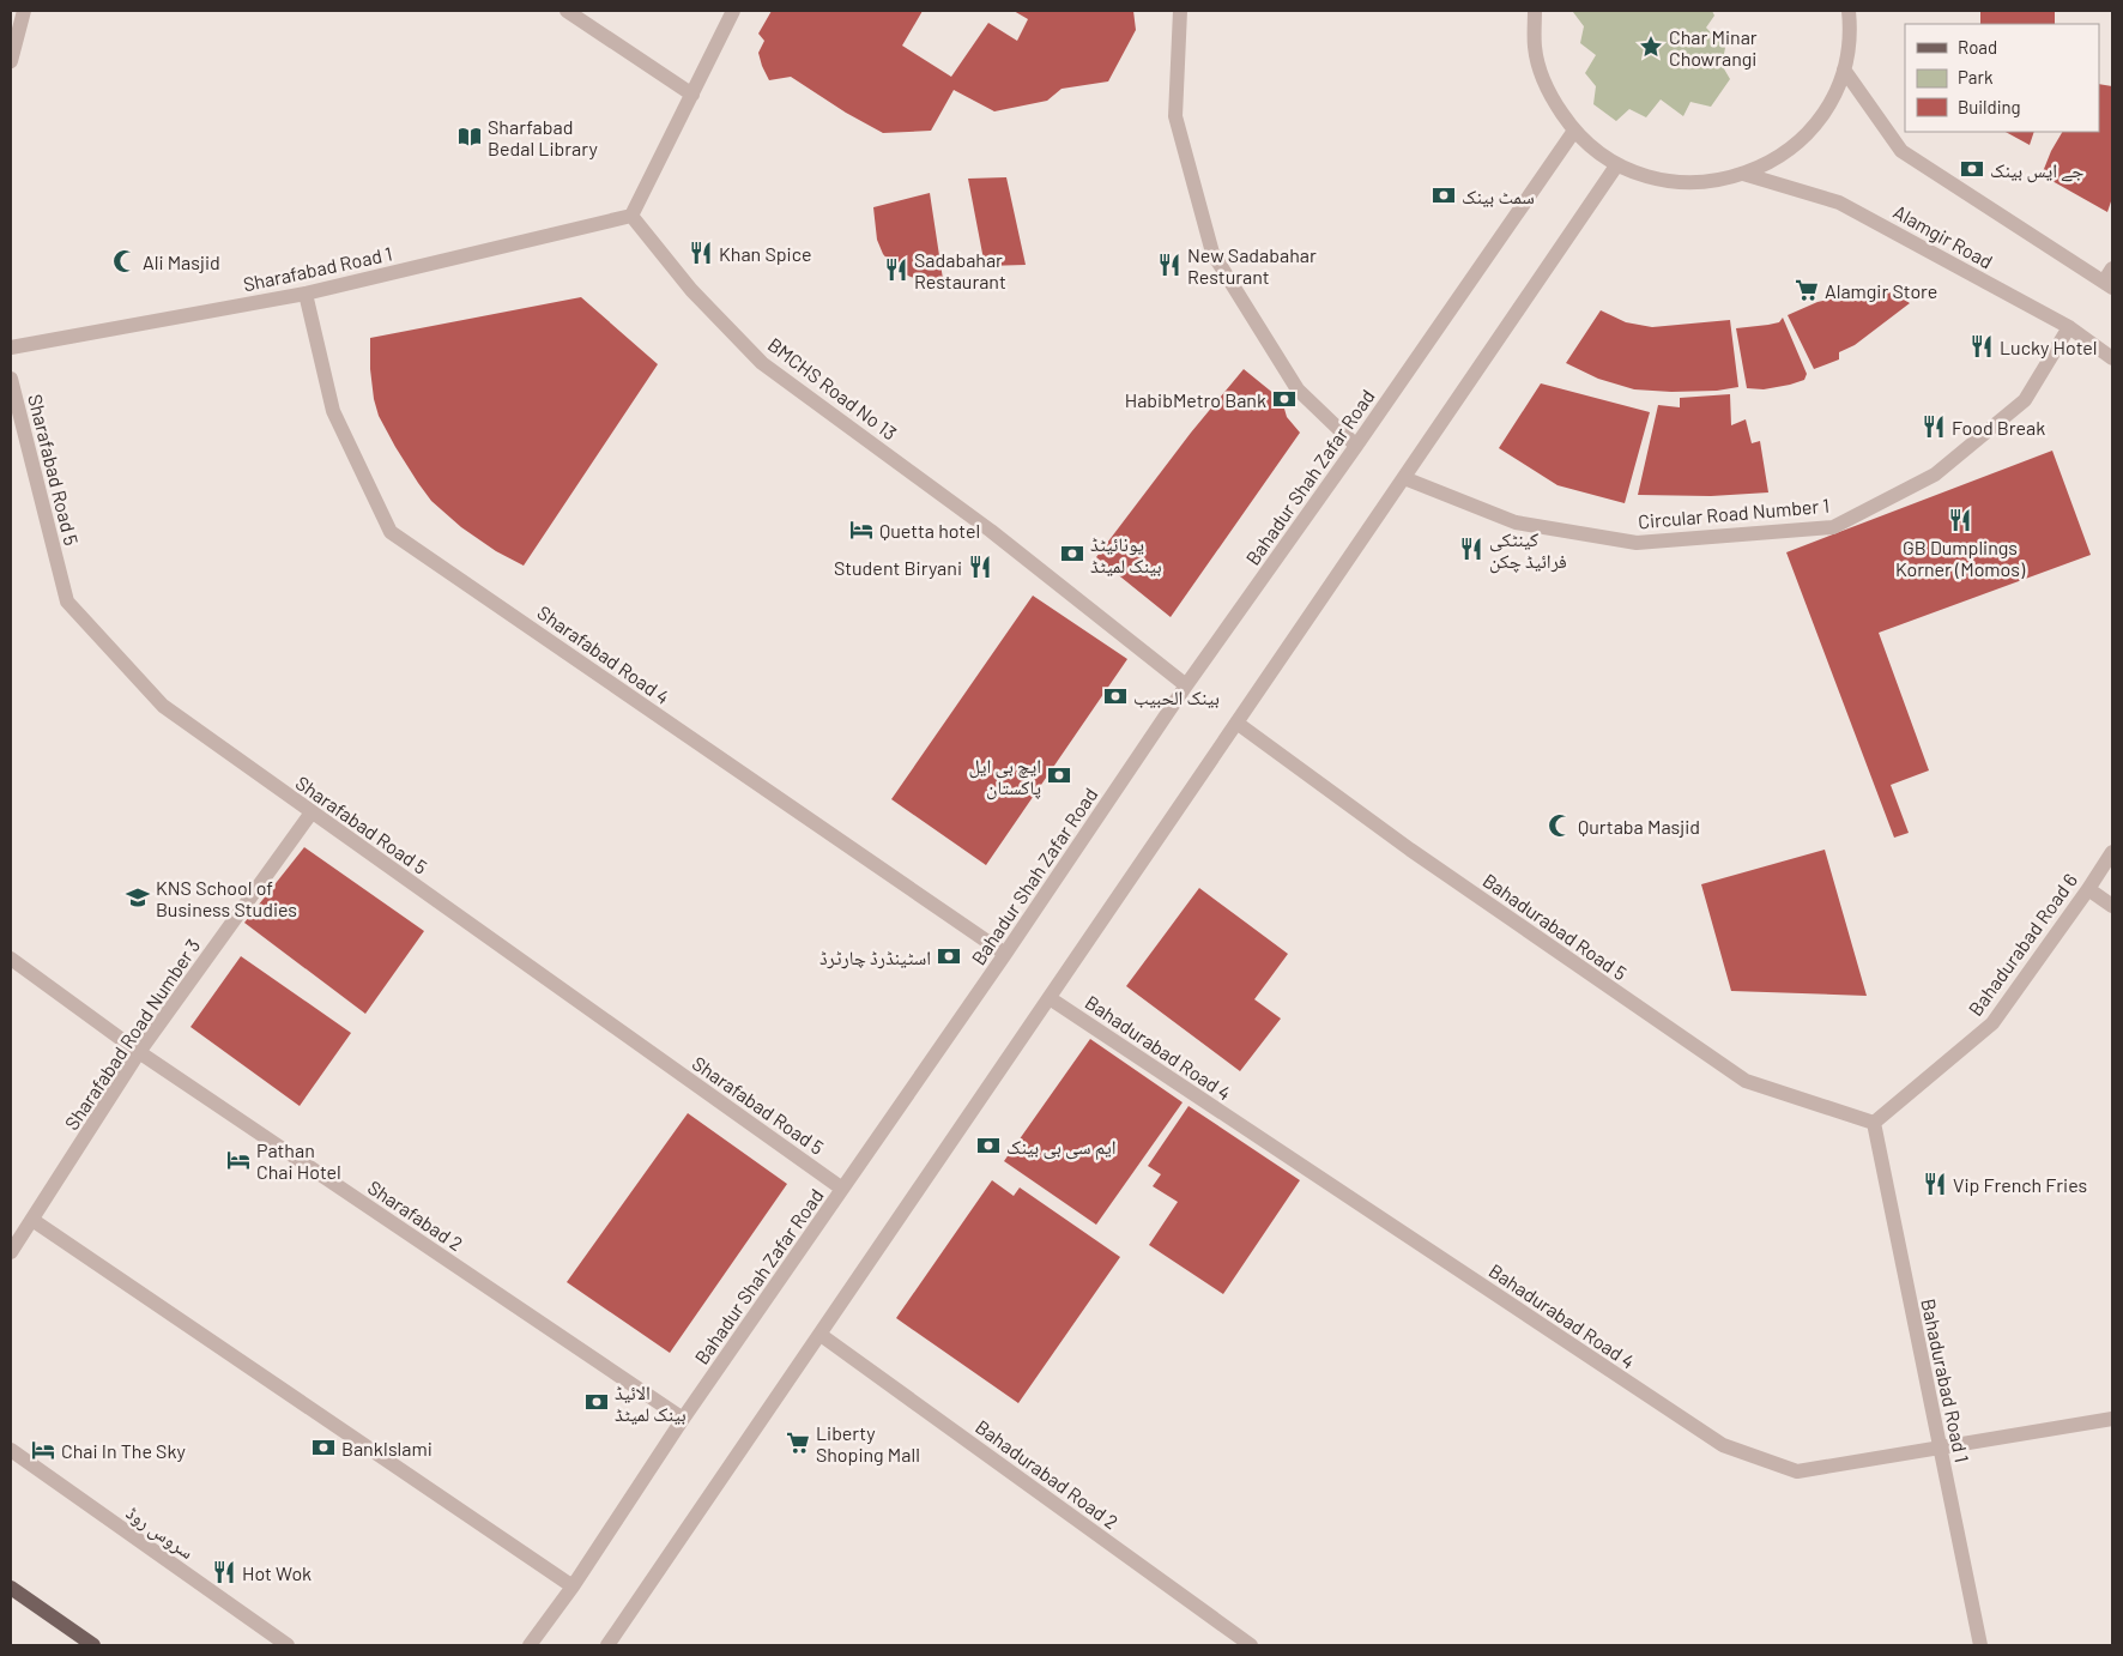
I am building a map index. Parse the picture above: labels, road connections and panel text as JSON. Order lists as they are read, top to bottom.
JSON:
{
  "streets": {
    "street": [
      "Alamgir Road",
      "Sharafabad Road 1",
      "BMCHS Road No 13",
      "Sharafabad Road 5",
      "Bahadur Shah Zafar Road",
      "Circular Road Number 1",
      "Sharafabad Road 4",
      "Bahadurabad Road 5",
      "Bahadurabad Road 6",
      "Sharafabad Road Number 3",
      "Bahadurabad Road 4",
      "Sharafabad 2",
      "Bahadurabad Road 1",
      "Bahadurabad Road 2",
      "سروس روڈ"
    ]
  },
  "crossings": [
    ["Alamgir Road", "Circular Road Number 1"],
    ["Sharafabad Road 1", "BMCHS Road No 13"],
    ["Sharafabad Road 1", "Sharafabad Road 4"],
    ["BMCHS Road No 13", "Bahadur Shah Zafar Road"],
    ["Sharafabad Road 5", "Bahadur Shah Zafar Road"],
    ["Sharafabad Road 5", "Sharafabad Road Number 3"],
    ["Bahadur Shah Zafar Road", "Sharafabad Road 4"],
    ["Bahadur Shah Zafar Road", "Sharafabad 2"],
    ["Bahadurabad Road 5", "Bahadurabad Road 6"],
    ["Bahadurabad Road 5", "Bahadurabad Road 1"],
    ["Bahadurabad Road 6", "Bahadurabad Road 1"],
    ["Sharafabad Road Number 3", "Sharafabad 2"],
    ["Bahadurabad Road 4", "Bahadurabad Road 1"]
  ],
  "places": {
    "place": ["Char Minar Chowrangi"],
    "library": ["Sharfabad Bedal Library"],
    "bank": [
      "جے ایس بینک",
      "سمٹ بینک",
      "HabibMetro Bank",
      "یونائیٹڈ بینک لمیٹڈ",
      "بينک الحبيب",
      "ایچ بی ایل پاکستان",
      "اسٹینڈرڈ چارٹرڈ",
      "ایم سی بی بینک",
      "الائیڈ بینک لمیٹڈ",
      "BankIslami"
    ],
    "restaurant": [
      "Khan Spice",
      "New Sadabahar Resturant",
      "Sadabahar Restaurant",
      "Lucky Hotel",
      "Food Break",
      "GB Dumplings Korner (Momos)",
      "کینٹکی فرائیڈ چکن",
      "Student Biryani",
      "Vip French Fries",
      "Hot Wok"
    ],
    "mosque": ["Ali Masjid", "Qurtaba Masjid"],
    "supermarket": ["Alamgir Store", "Liberty Shoping Mall"],
    "hotel": ["Quetta hotel", "Pathan Chai Hotel", "Chai In The Sky"],
    "school or university": ["KNS School of Business Studies"]
  },
  "legend": ["Road", "Park", "Building"]
}
